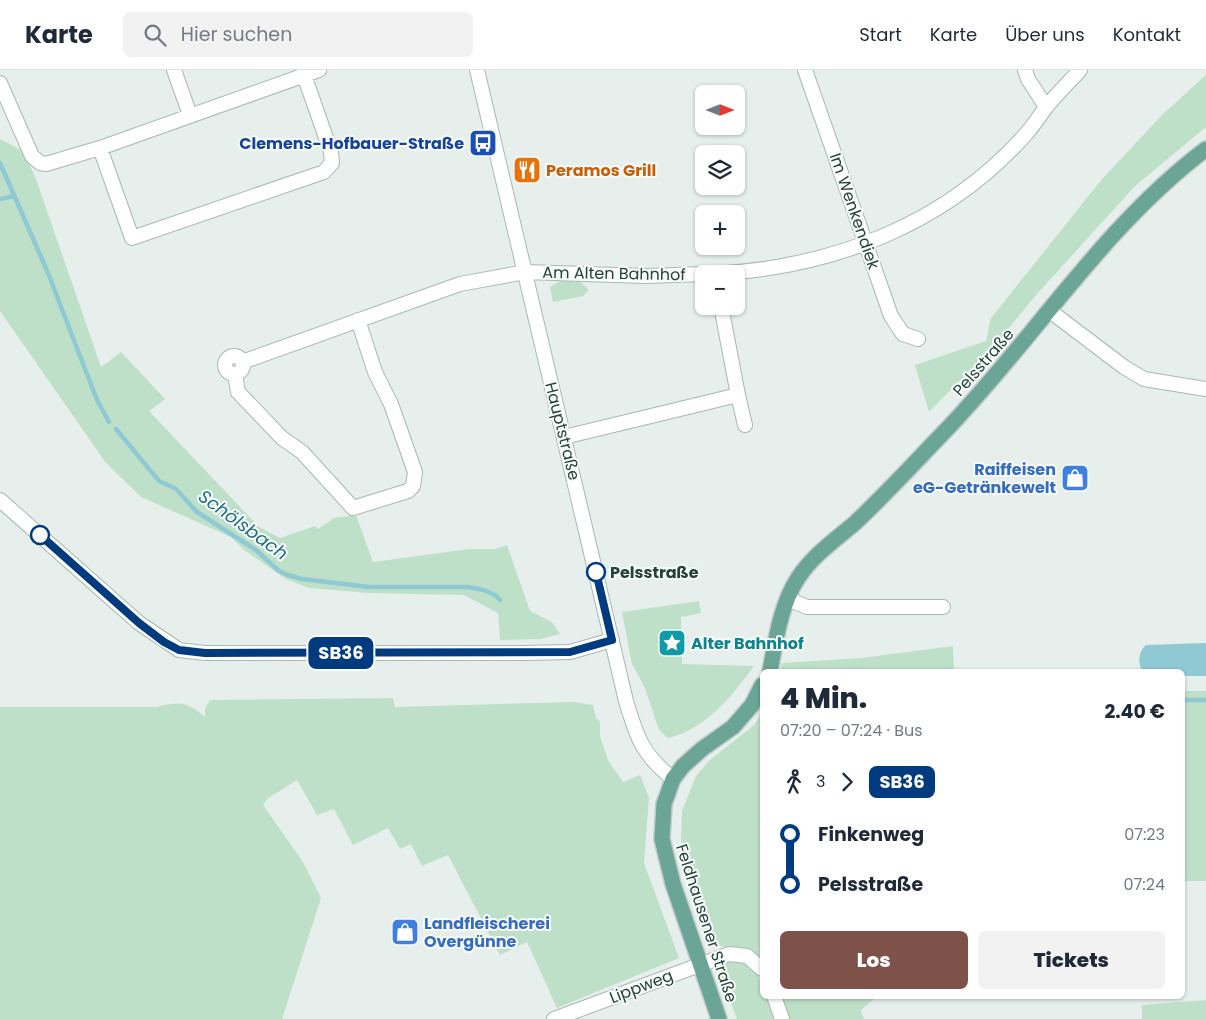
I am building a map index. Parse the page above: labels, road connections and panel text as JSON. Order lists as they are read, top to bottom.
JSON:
{
  "streets": {
    "main road": ["Pelsstraße", "Feldhausener Straße"],
    "street": [
      "Im Wenkendiek",
      "Am Alten Bahnhof",
      "Hauptstraße",
      "Lippweg"
    ]
  },
  "crossings": [
    ["Am Alten Bahnhof", "Hauptstraße"],
    ["Hauptstraße", "Feldhausener Straße"],
    ["Feldhausener Straße", "Lippweg"]
  ],
  "water": ["Schölsbach"],
  "places": {
    "bus stop": ["Clemens-Hofbauer-Straße"],
    "restaurant": ["Peramos Grill"],
    "shop": ["Raiffeisen eG-Getränkewelt", "Landfleischerei Overgünne"],
    "other": ["Pelsstraße"],
    "place": ["Alter Bahnhof"]
  },
  "lines": ["bus line SB36"],
  "north": "right",
  "page": {
    "header": "Karte",
    "search": "Hier suchen",
    "nav": [
      "Start",
      "Karte",
      "Über uns",
      "Kontakt"
    ],
    "on_map": "SB36",
    "map_buttons": ["+", "−"],
    "heading": ["4 Min.", "07:20 – 07:24 · Bus", "2.40 €"],
    "legs": ["3", "SB36"],
    "list": [
      {
        "name": "Finkenweg",
        "value": "07:23"
      },
      {
        "name": "Pelsstraße",
        "value": "07:24"
      }
    ],
    "buttons": ["Los", "Tickets"]
  }
}
